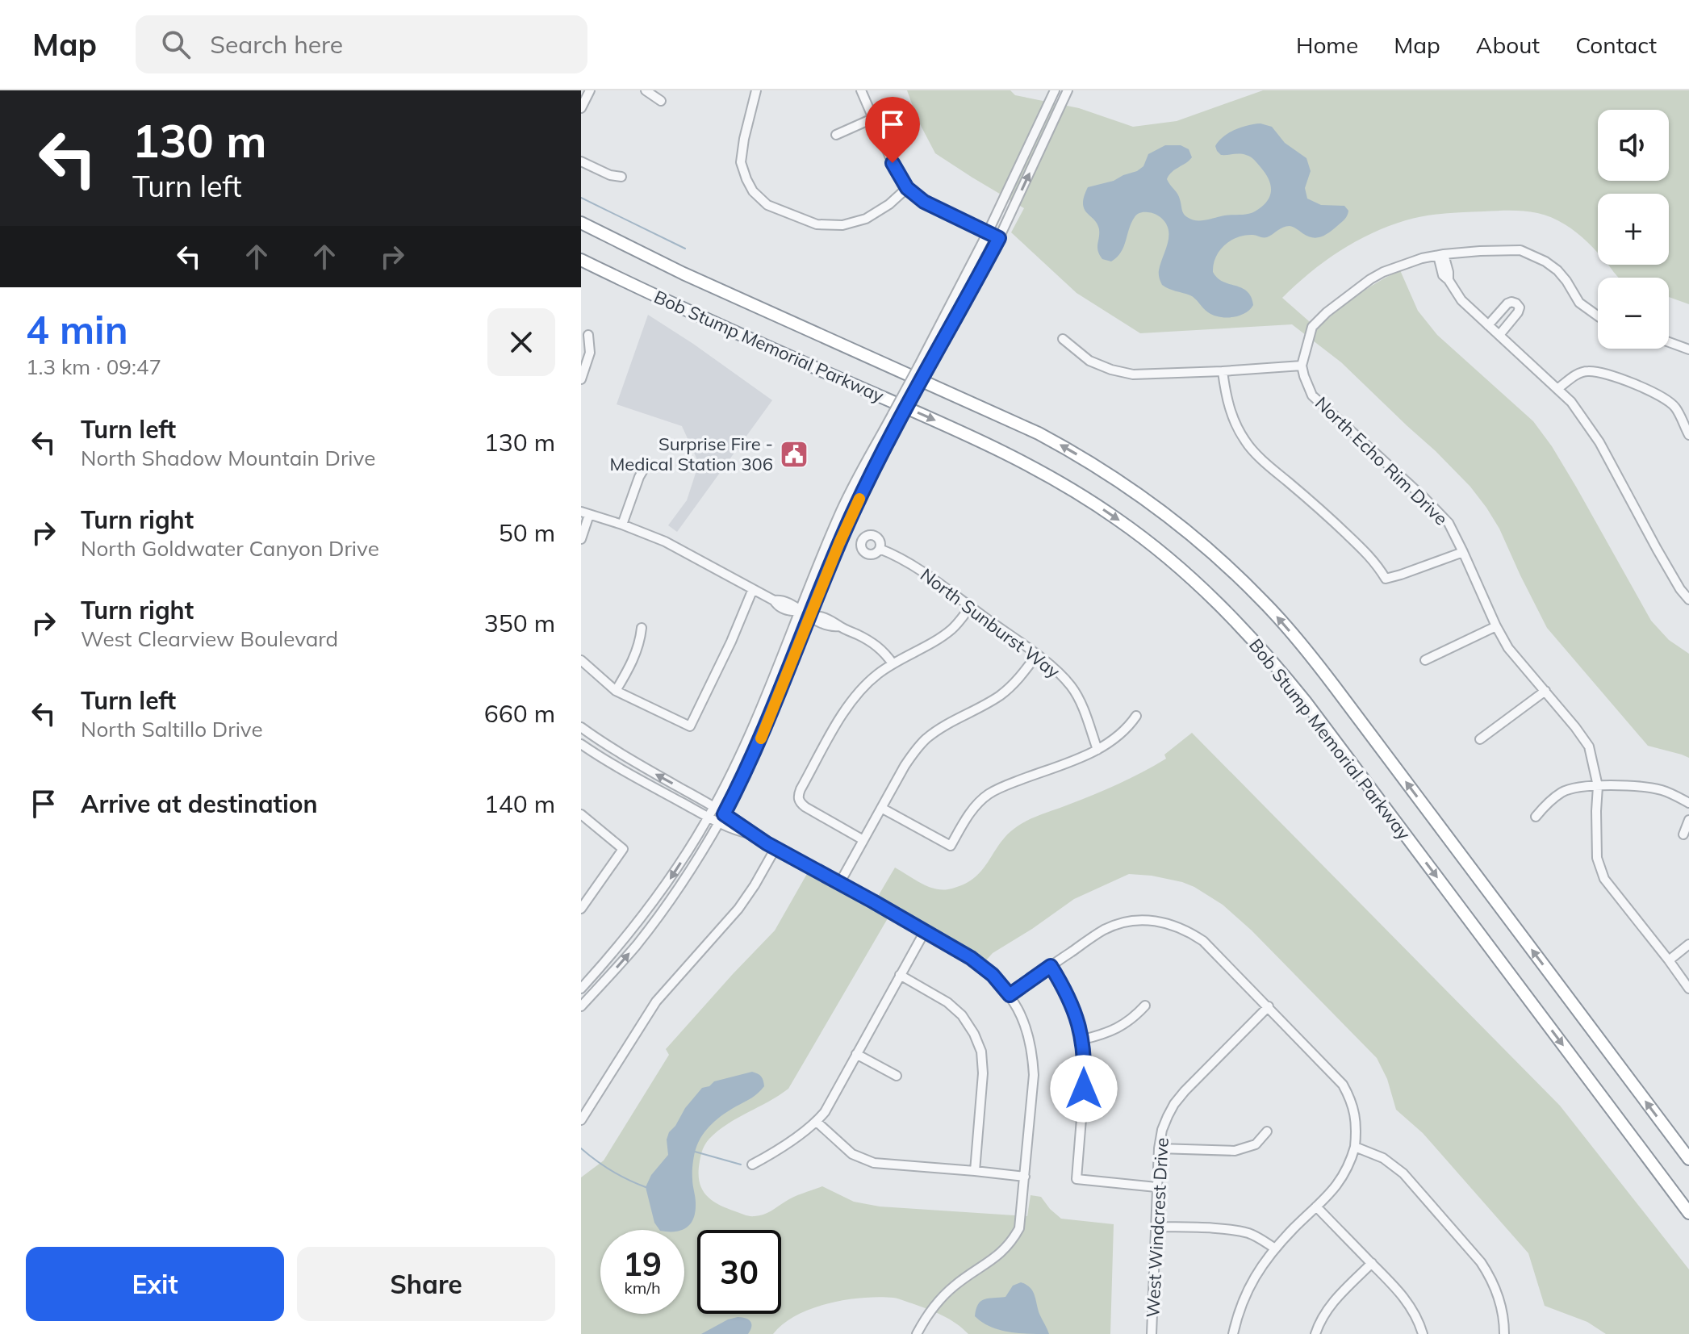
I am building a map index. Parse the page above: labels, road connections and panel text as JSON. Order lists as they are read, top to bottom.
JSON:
{
  "streets": {
    "highway": ["Bob Stump Memorial Parkway"],
    "street": ["North Echo Rim Drive", "North Sunburst Way", "West Windcrest Drive"]
  },
  "places": {
    "public building": ["Surprise Fire - Medical Station 306"]
  },
  "page": {
    "header": "Map",
    "search": "Search here",
    "nav": [
      "Home",
      "Map",
      "About",
      "Contact"
    ],
    "turn": ["130 m", "Turn left"],
    "map_buttons": ["+", "−"],
    "heading": ["4 min", "1.3 km · 09:47"],
    "list": [
      {
        "name": "Turn left",
        "note": "North Shadow Mountain Drive",
        "value": "130 m"
      },
      {
        "name": "Turn right",
        "note": "North Goldwater Canyon Drive",
        "value": "50 m"
      },
      {
        "name": "Turn right",
        "note": "West Clearview Boulevard",
        "value": "350 m"
      },
      {
        "name": "Turn left",
        "note": "North Saltillo Drive",
        "value": "660 m"
      },
      {
        "name": "Arrive at destination",
        "value": "140 m"
      }
    ],
    "speed": "19 km/h",
    "limit": "30",
    "buttons": ["Exit", "Share"]
  }
}
